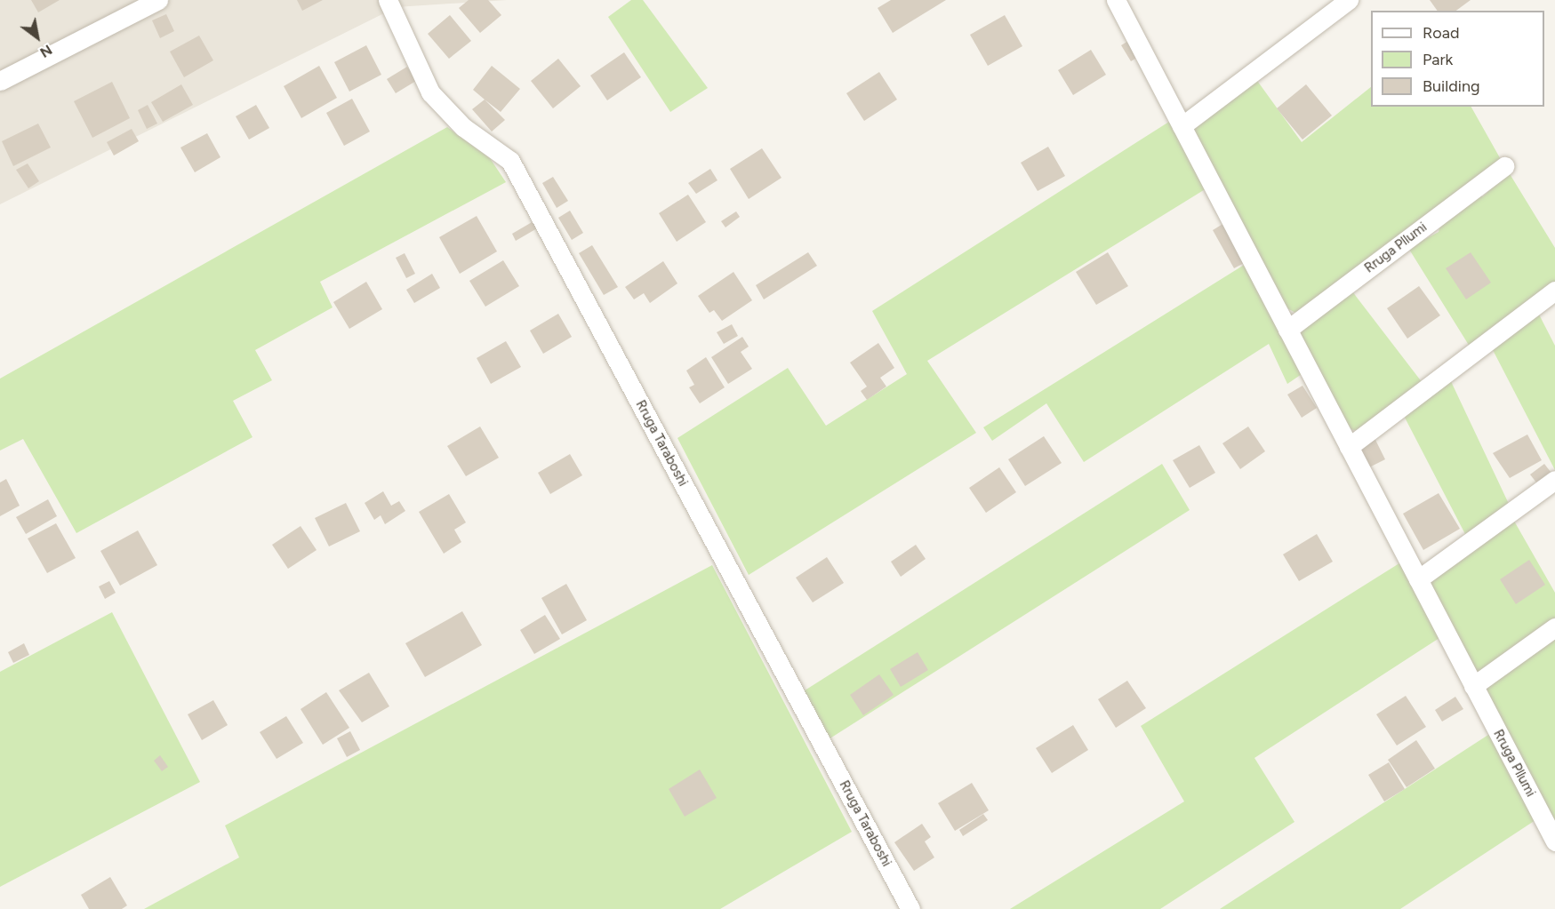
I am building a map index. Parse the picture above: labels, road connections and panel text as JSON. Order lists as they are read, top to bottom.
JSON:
{
  "streets": {
    "street": ["Rruga Pllumi", "Rruga Taraboshi"]
  },
  "legend": ["Road", "Park", "Building"],
  "north": "bottom right"
}
